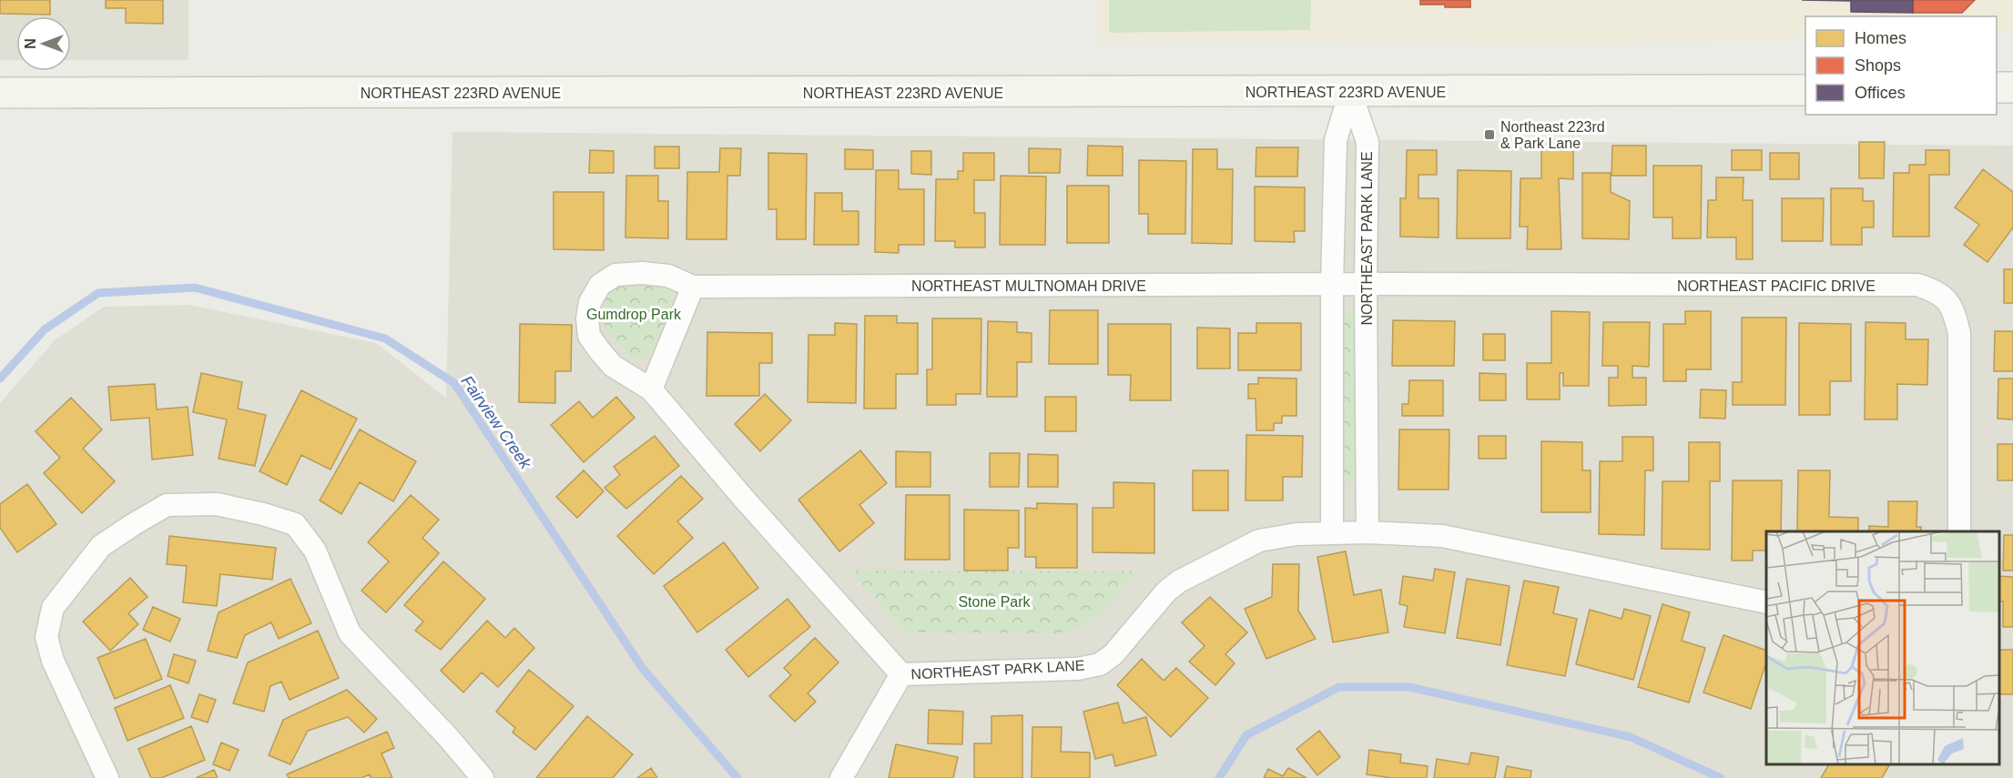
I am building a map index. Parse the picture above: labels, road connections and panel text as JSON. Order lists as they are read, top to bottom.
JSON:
{
  "streets": {
    "main road": ["NORTHEAST 223RD AVENUE"],
    "street": ["NORTHEAST PARK LANE", "NORTHEAST MULTNOMAH DRIVE", "NORTHEAST PACIFIC DRIVE"]
  },
  "crossings": [
    ["NORTHEAST 223RD AVENUE", "NORTHEAST PARK LANE"],
    ["NORTHEAST PARK LANE", "NORTHEAST MULTNOMAH DRIVE"],
    ["NORTHEAST PARK LANE", "NORTHEAST PACIFIC DRIVE"],
    ["NORTHEAST MULTNOMAH DRIVE", "NORTHEAST PACIFIC DRIVE"]
  ],
  "water": ["Fairview Creek"],
  "parks": ["Gumdrop Park", "Stone Park"],
  "places": {
    "transit": ["Northeast 223rd & Park Lane"]
  },
  "legend": ["Homes", "Shops", "Offices"],
  "north": "left"
}
